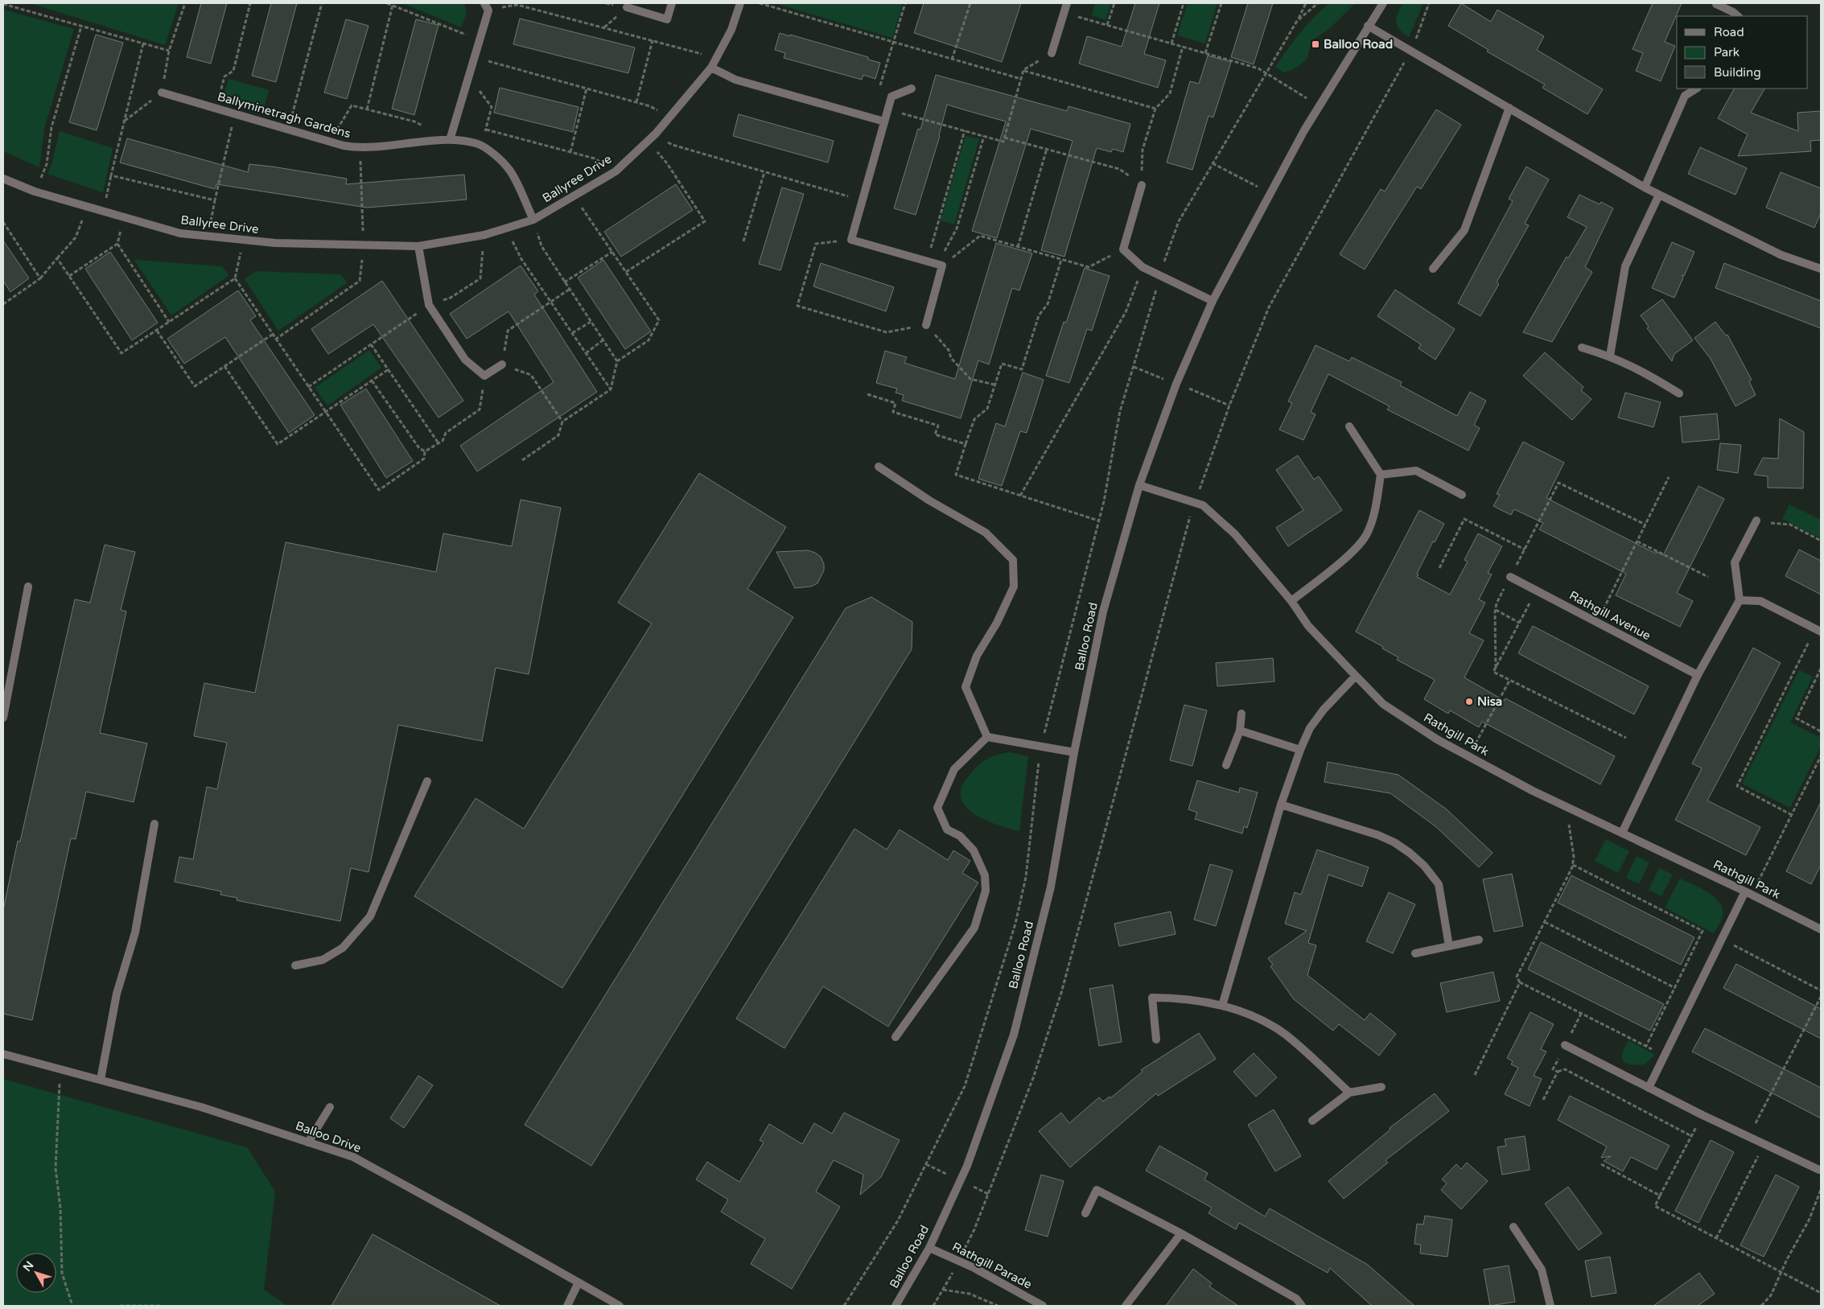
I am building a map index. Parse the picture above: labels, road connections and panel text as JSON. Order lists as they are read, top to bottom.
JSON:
{
  "streets": {
    "street": [
      "Ballyminetragh Gardens",
      "Ballyree Drive",
      "Rathgill Avenue",
      "Balloo Road",
      "Rathgill Park",
      "Balloo Drive",
      "Rathgill Parade"
    ]
  },
  "crossings": [
    ["Ballyminetragh Gardens", "Ballyree Drive"],
    ["Balloo Road", "Rathgill Park"],
    ["Balloo Road", "Rathgill Parade"]
  ],
  "places": {
    "transit": ["Balloo Road"],
    "other": ["Nisa"]
  },
  "legend": ["Road", "Park", "Building"],
  "north": "top left"
}
